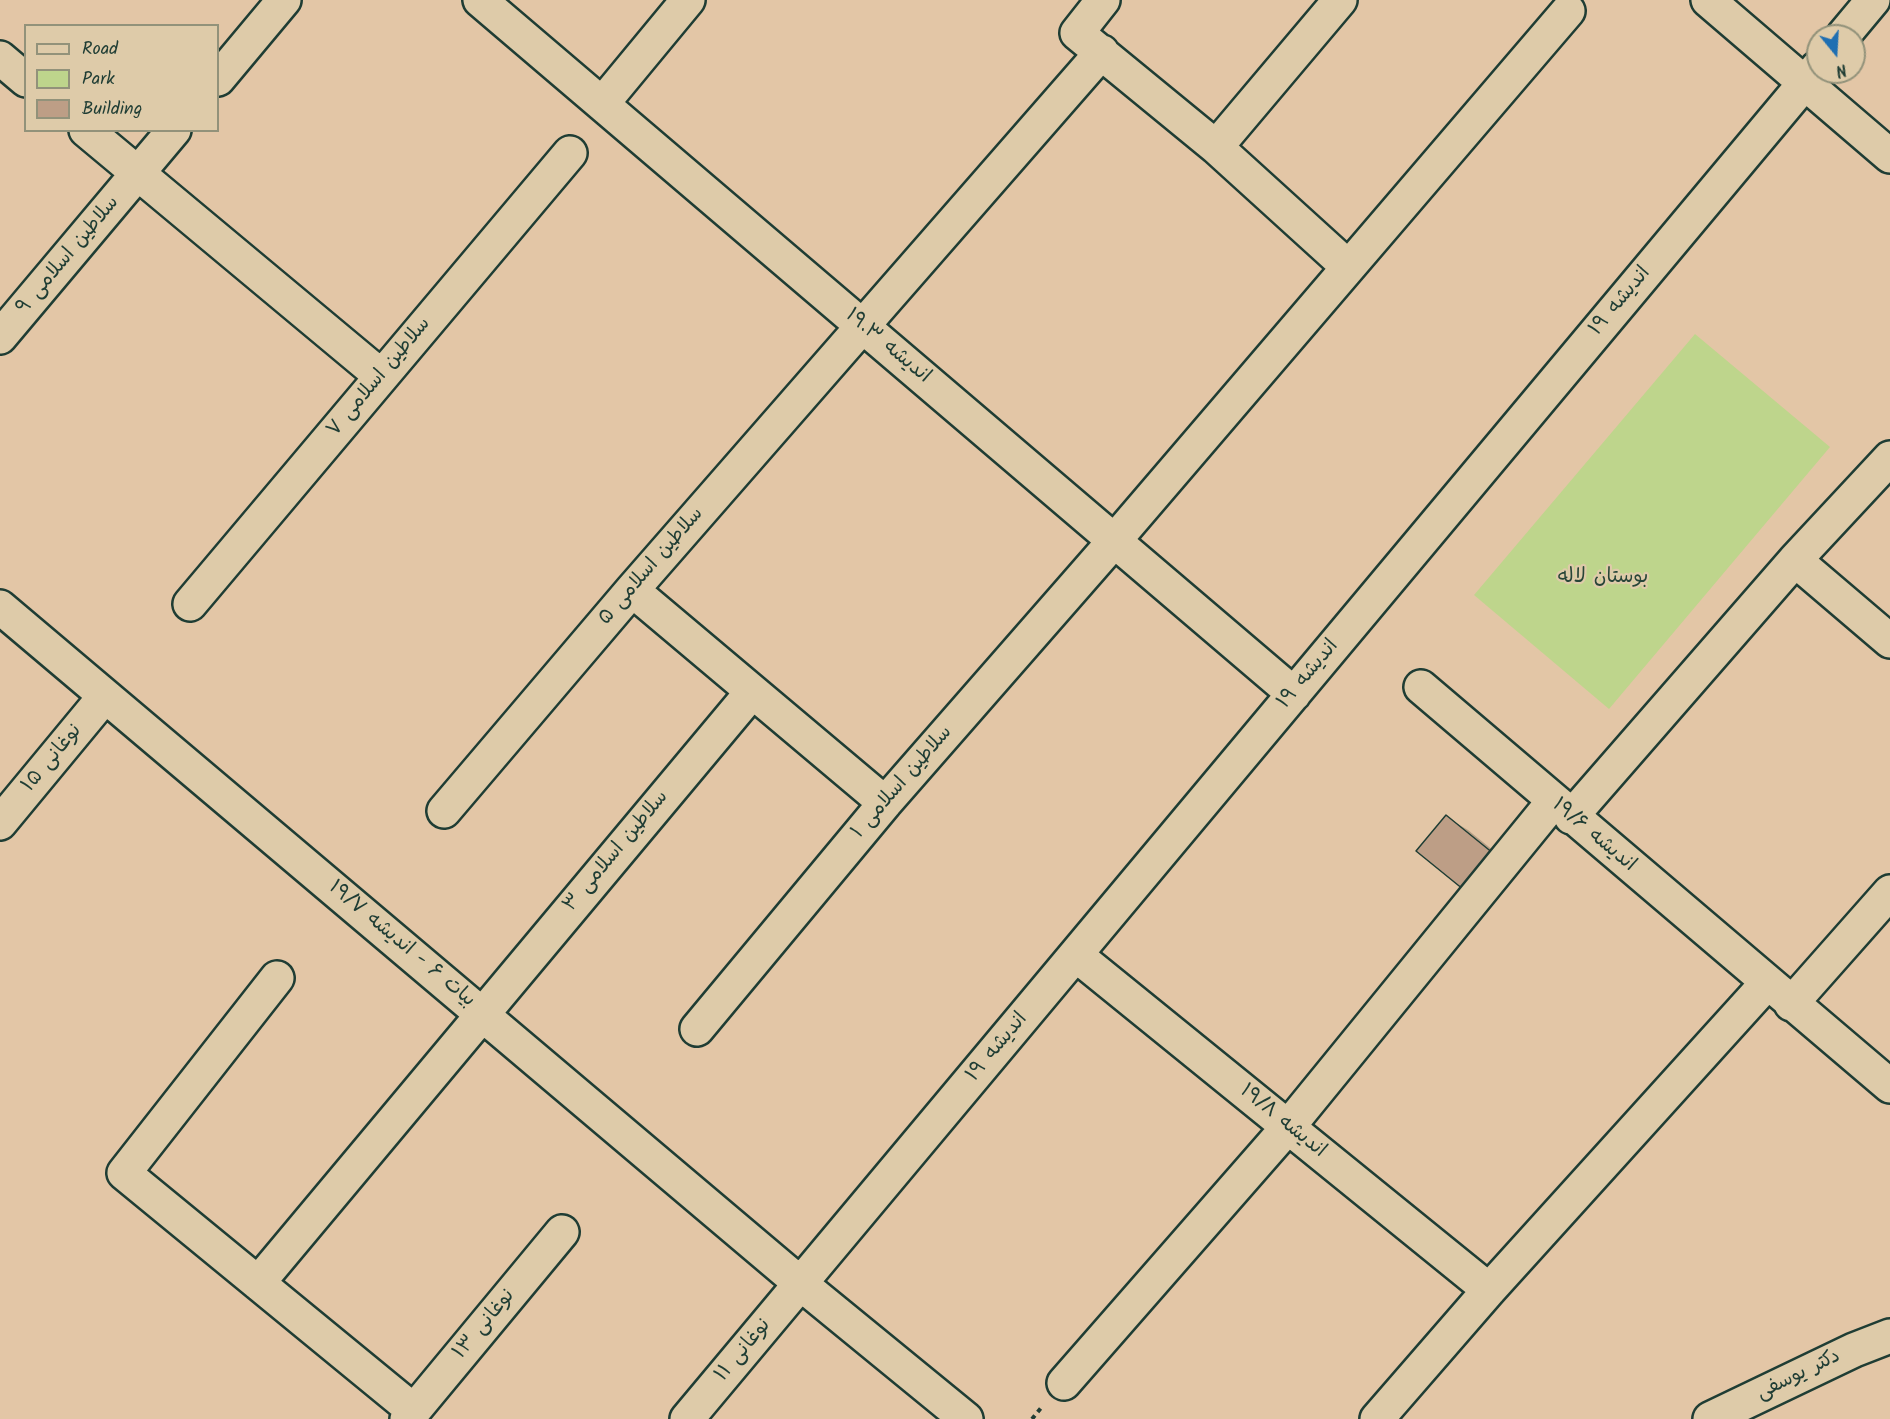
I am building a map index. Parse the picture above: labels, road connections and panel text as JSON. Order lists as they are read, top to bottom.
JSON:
{
  "streets": {
    "street": [
      "سلاطین اسلامی ۹",
      "اندیشه ۱۹",
      "اندیشه ۱۹.۳",
      "سلاطین اسلامی ۷",
      "سلاطین اسلامی ۵",
      "نوغانی ۱۵",
      "سلاطین اسلامی ۱",
      "اندیشه ۱۹/۶",
      "سلاطین اسلامی ۳",
      "بیات ۶ - اندیشه ۱۹/۷",
      "اندیشه ۱۹/۸",
      "نوغانی ۱۳",
      "نوغانی ۱۱",
      "دکتر یوسفی"
    ]
  },
  "crossings": [
    ["اندیشه ۱۹", "اندیشه ۱۹.۳"],
    ["اندیشه ۱۹", "بیات ۶ - اندیشه ۱۹/۷"],
    ["اندیشه ۱۹", "اندیشه ۱۹/۸"],
    ["اندیشه ۱۹", "نوغانی ۱۱"],
    ["اندیشه ۱۹.۳", "سلاطین اسلامی ۵"],
    ["اندیشه ۱۹.۳", "سلاطین اسلامی ۱"],
    ["نوغانی ۱۵", "بیات ۶ - اندیشه ۱۹/۷"],
    ["سلاطین اسلامی ۳", "بیات ۶ - اندیشه ۱۹/۷"],
    ["بیات ۶ - اندیشه ۱۹/۷", "نوغانی ۱۱"]
  ],
  "parks": ["بوستان لاله"],
  "legend": ["Road", "Park", "Building"],
  "north": "bottom"
}
